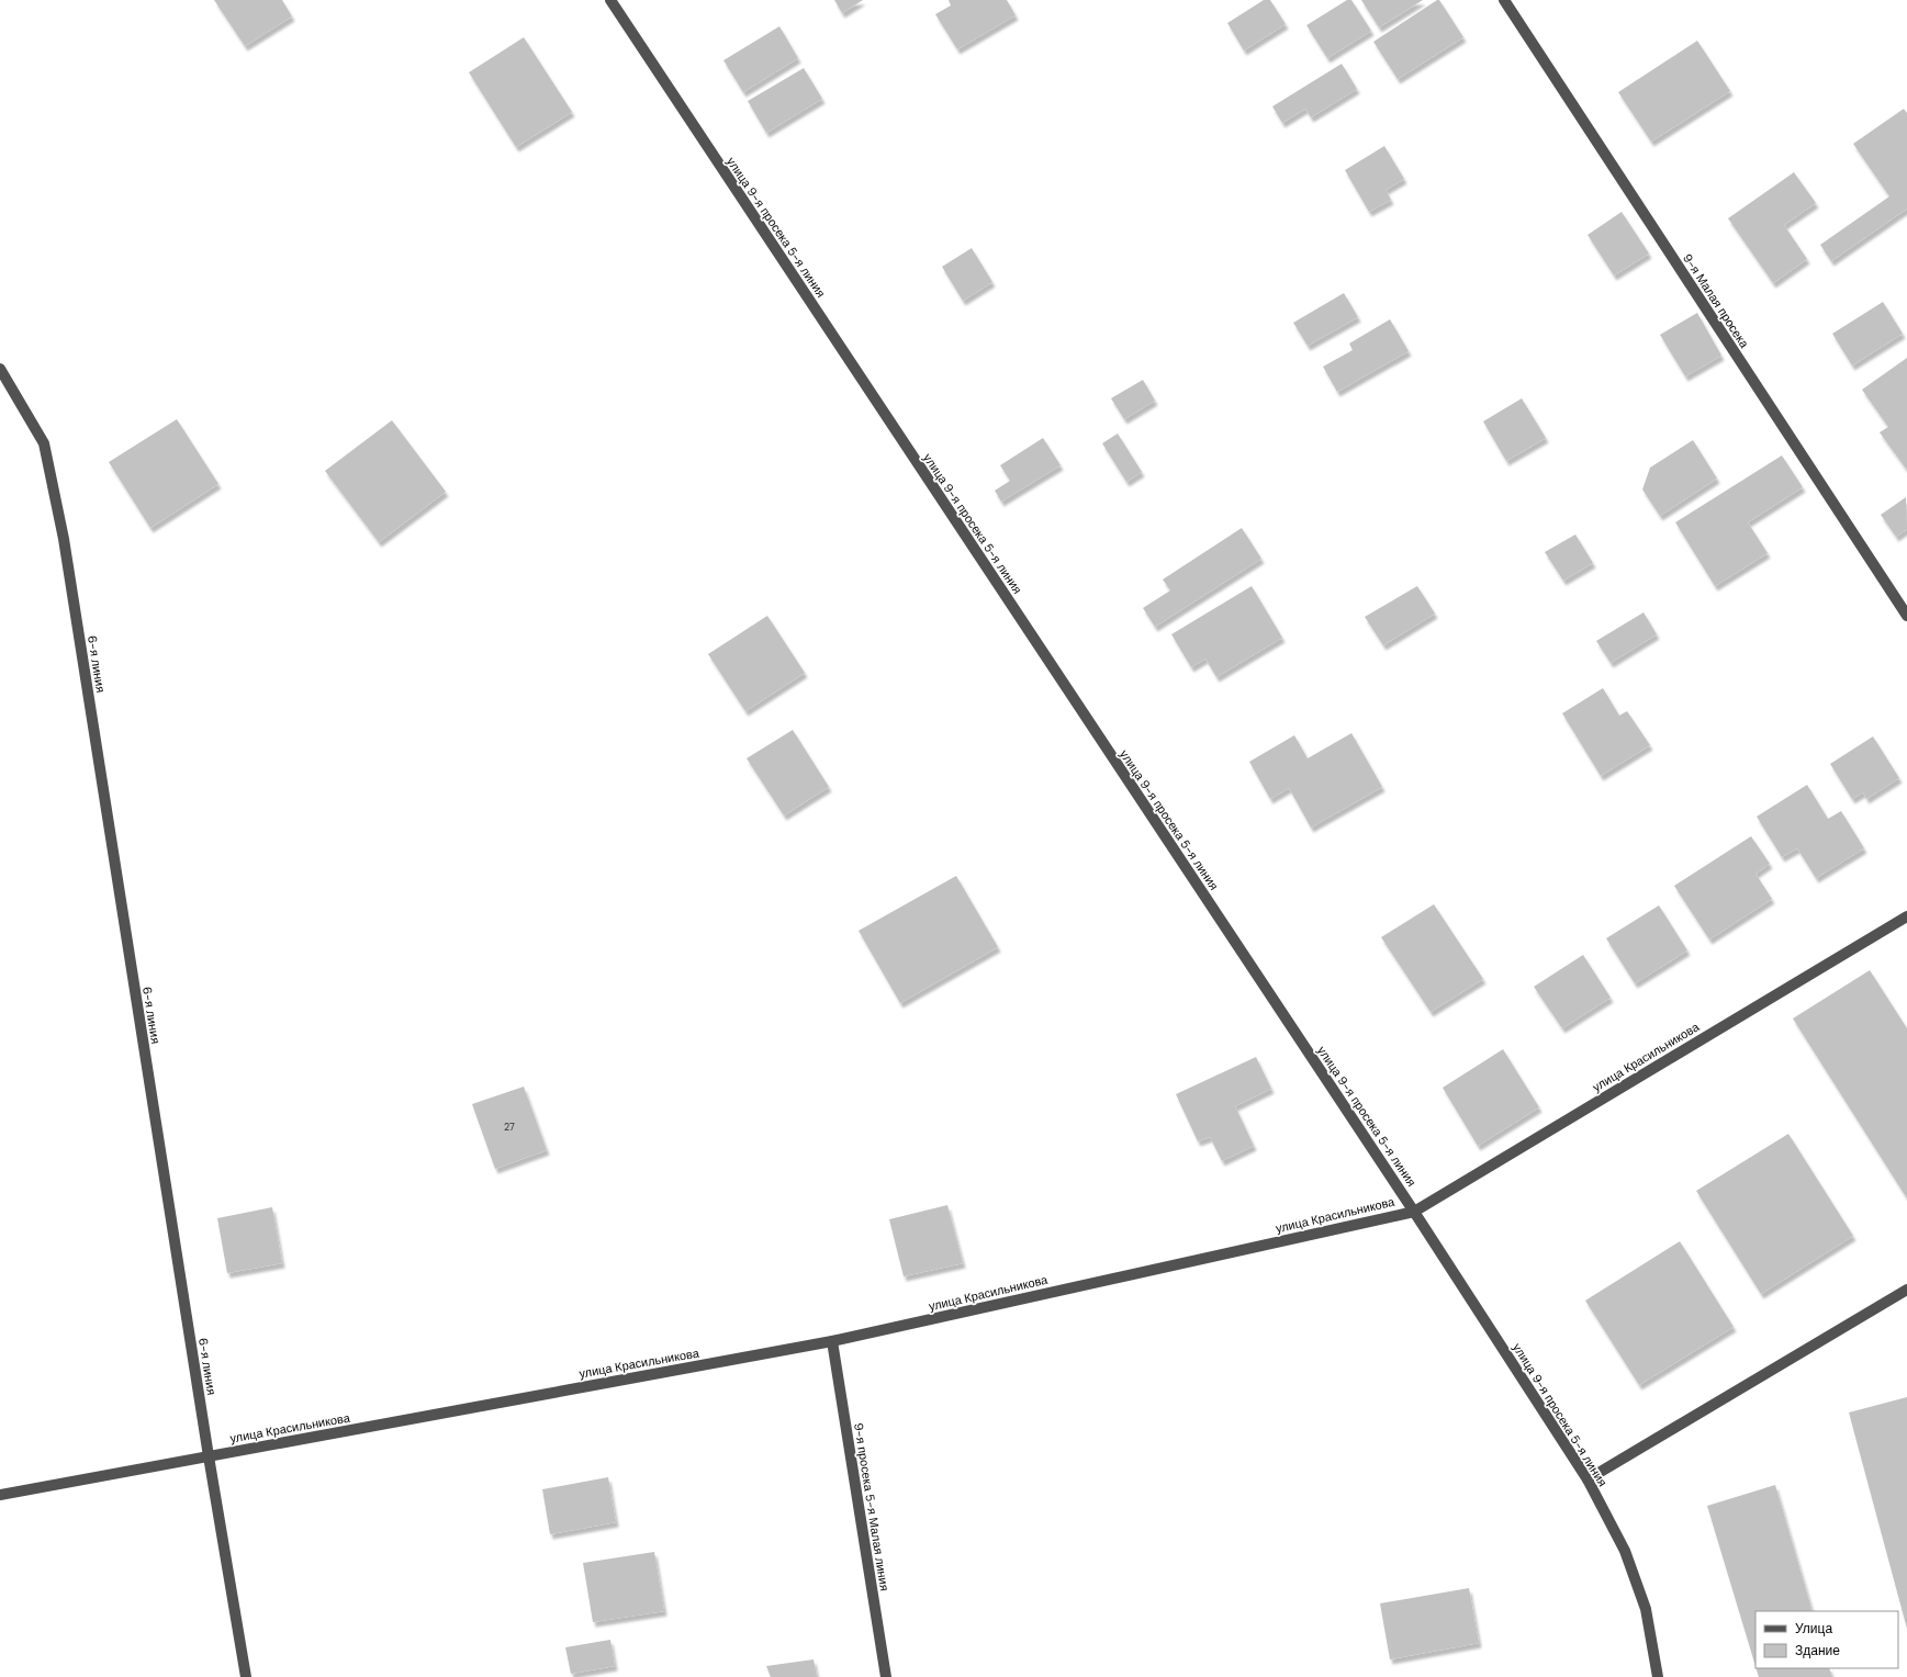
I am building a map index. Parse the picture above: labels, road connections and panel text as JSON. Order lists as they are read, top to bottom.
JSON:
{
  "streets": {
    "street": [
      "улица 9-я просека 5-я линия",
      "9-я Малая просека",
      "6-я линия",
      "улица Красильникова",
      "9-я просека 5-я Малая линия"
    ]
  },
  "crossings": [
    ["улица 9-я просека 5-я линия", "улица Красильникова"],
    ["6-я линия", "улица Красильникова"],
    ["улица Красильникова", "9-я просека 5-я Малая линия"]
  ],
  "house_numbers": ["27"],
  "legend": ["Улица", "Здание"]
}
